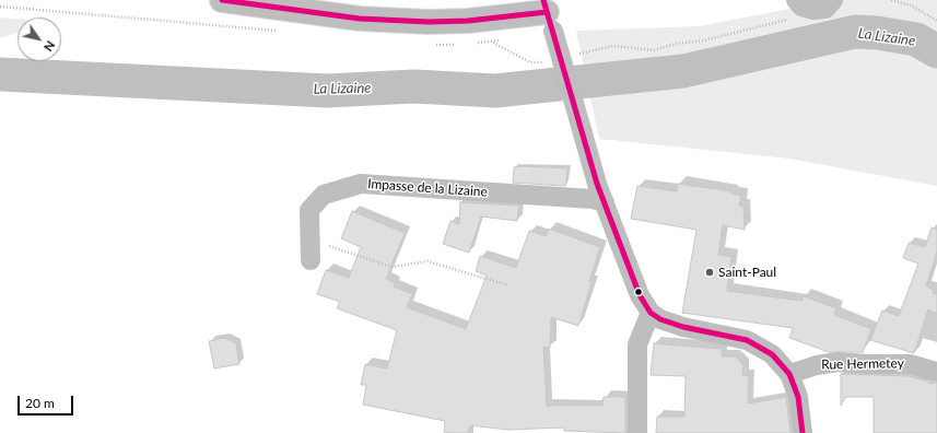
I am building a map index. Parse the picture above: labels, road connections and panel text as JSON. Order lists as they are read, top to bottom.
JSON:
{
  "streets": {
    "street": ["Impasse de la Lizaine", "Rue Hermetey"]
  },
  "water": ["La Lizaine"],
  "places": ["Saint-Paul"],
  "scale_bar": "20 m",
  "north": "bottom right"
}
